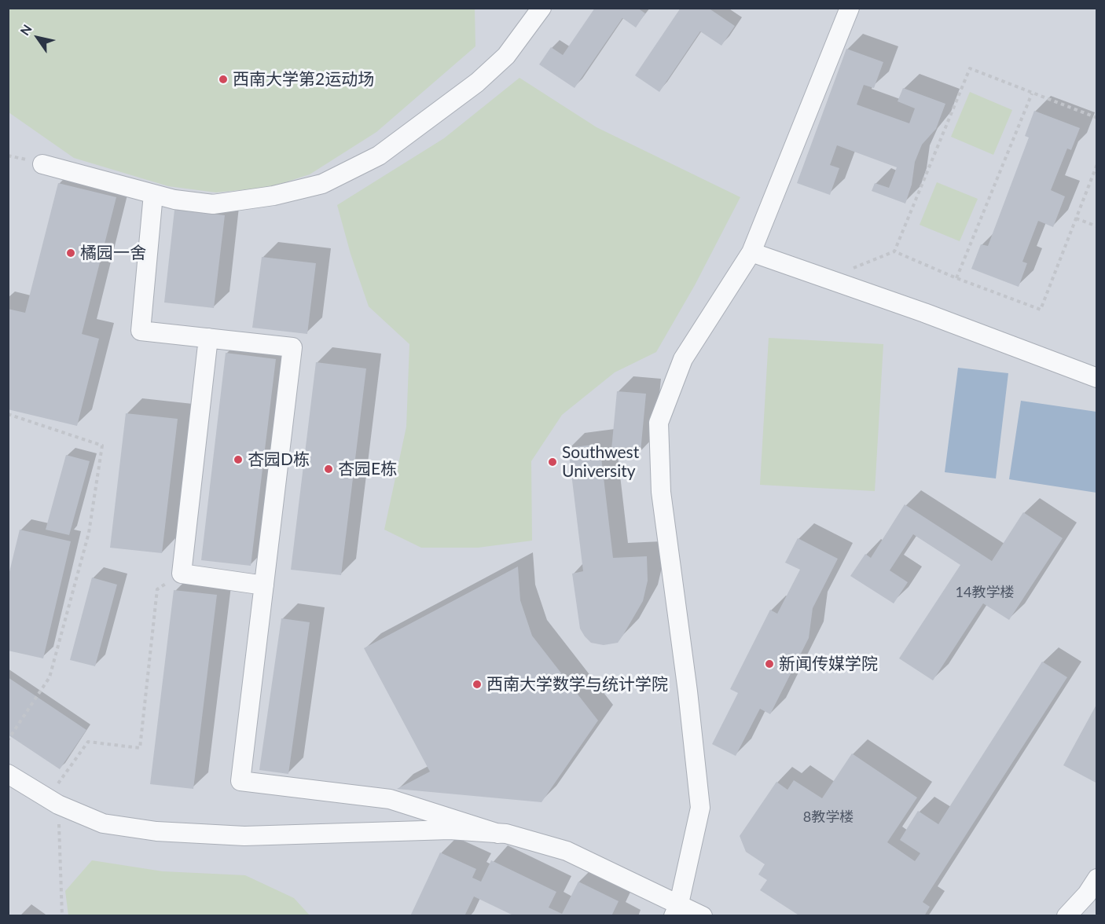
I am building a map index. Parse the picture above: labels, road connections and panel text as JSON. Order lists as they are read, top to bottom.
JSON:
{
  "places": [
    "西南大学第2运动场",
    "橘园一舍",
    "杏园D栋",
    "Southwest University",
    "杏园E栋",
    "新闻传媒学院",
    "西南大学数学与统计学院"
  ],
  "house_numbers": ["14教学楼", "8教学楼"],
  "north": "top left"
}
